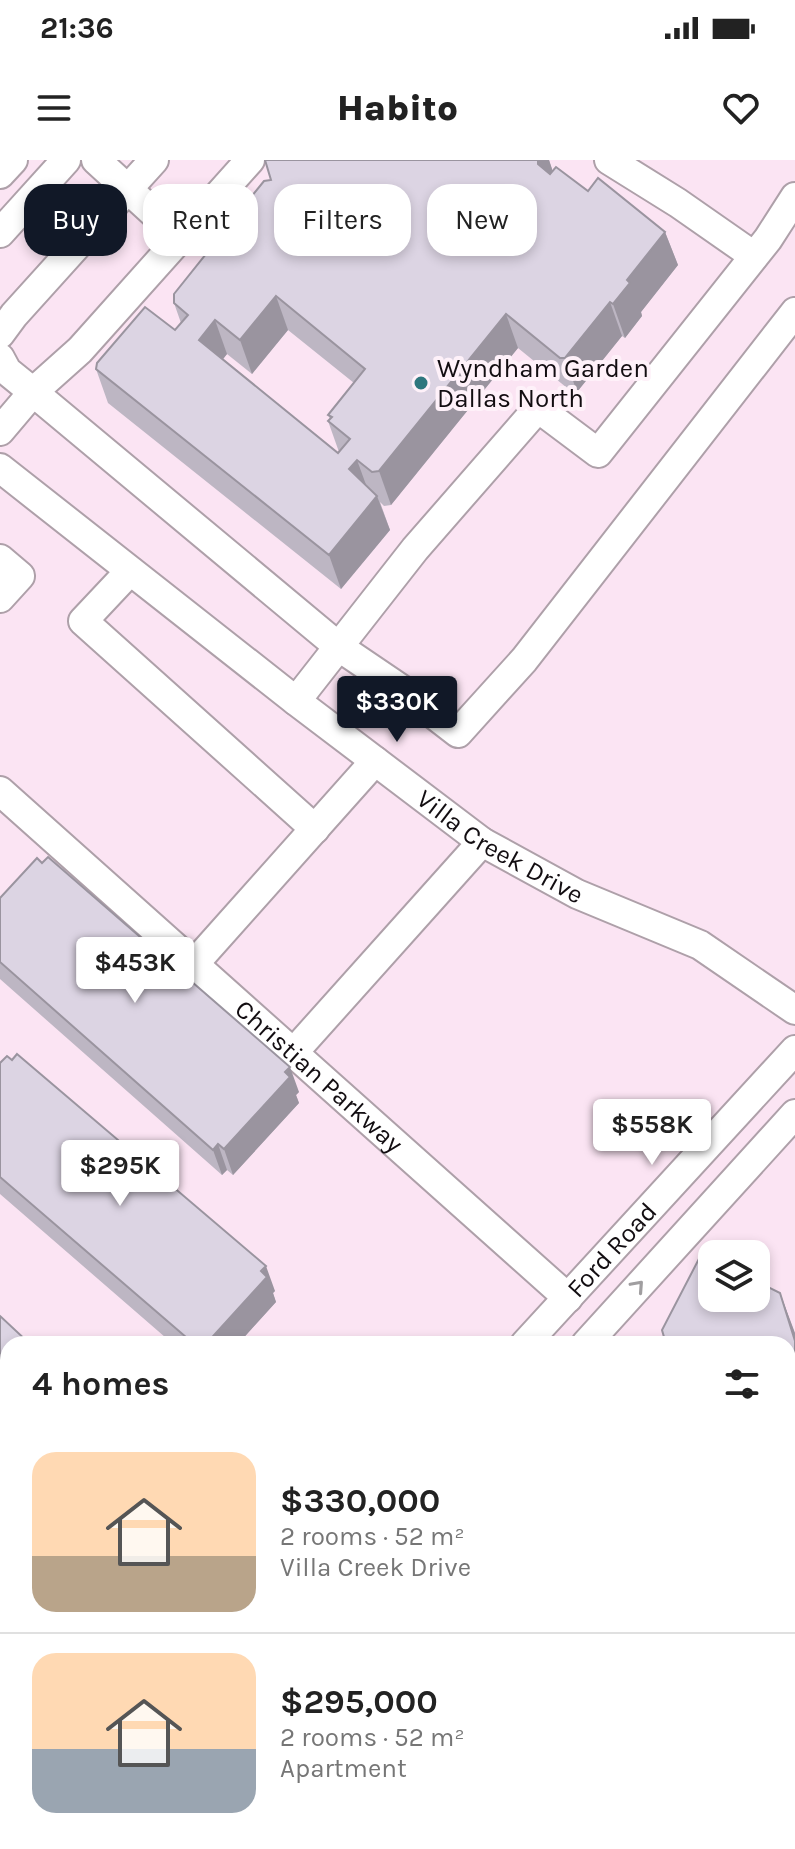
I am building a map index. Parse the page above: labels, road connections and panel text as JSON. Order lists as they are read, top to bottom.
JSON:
{
  "streets": {
    "street": ["Villa Creek Drive", "Christian Parkway", "Ford Road"]
  },
  "crossings": [
    ["Christian Parkway", "Ford Road"]
  ],
  "places": ["Wyndham Garden Dallas North"],
  "page": {
    "status": "21:36",
    "header": "Habito",
    "chip": [
      "Buy",
      "Rent",
      "Filters",
      "New"
    ],
    "price": [
      "$330K",
      "$453K",
      "$558K",
      "$295K"
    ],
    "heading": "4 homes",
    "list": [
      {
        "name": "$330,000",
        "note": "2 rooms · 52 m² · Villa Creek Drive"
      },
      {
        "name": "$295,000",
        "note": "2 rooms · 52 m² · Apartment"
      }
    ]
  }
}
